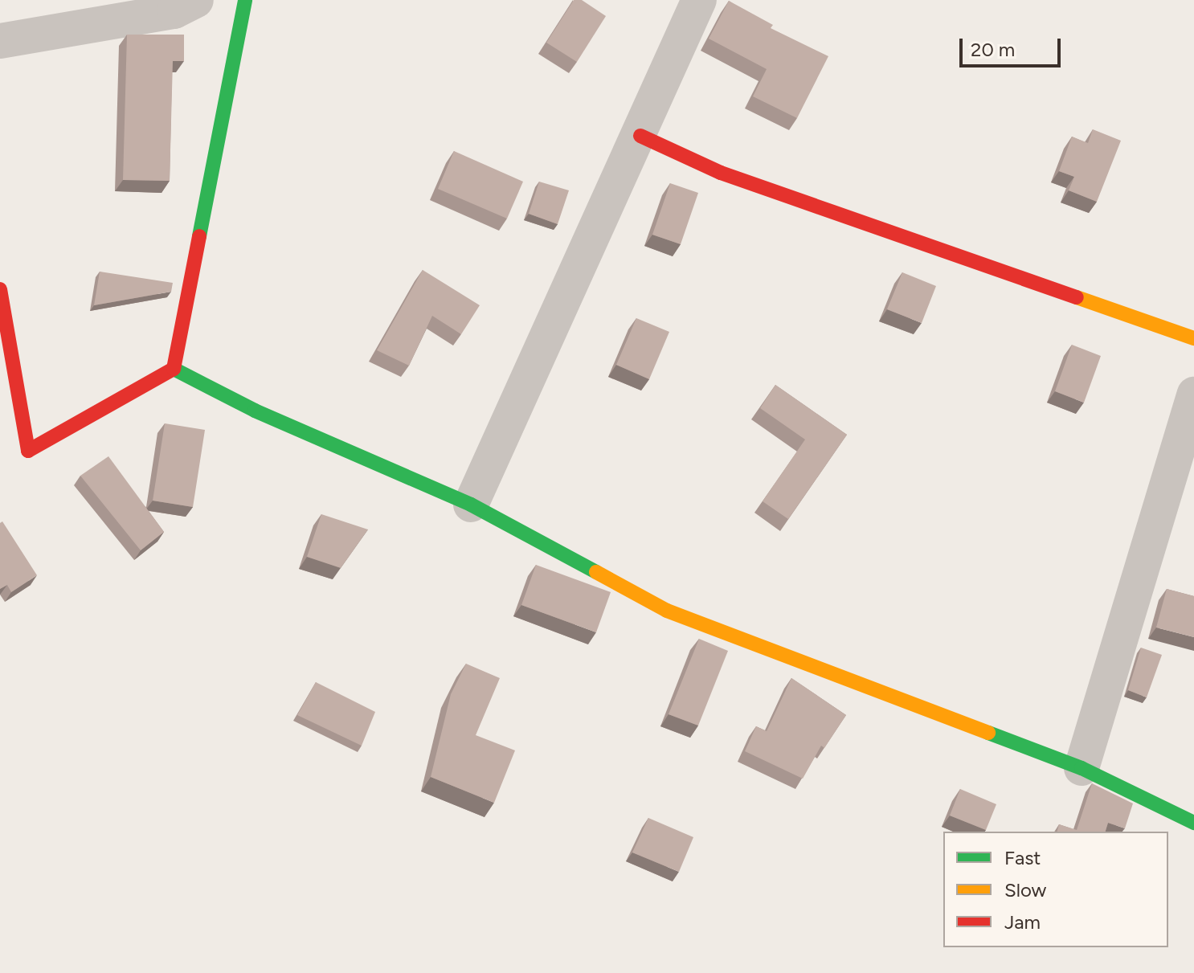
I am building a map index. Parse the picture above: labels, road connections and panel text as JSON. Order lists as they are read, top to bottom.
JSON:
{
  "legend": ["Fast", "Slow", "Jam"],
  "scale_bar": "20 m"
}
